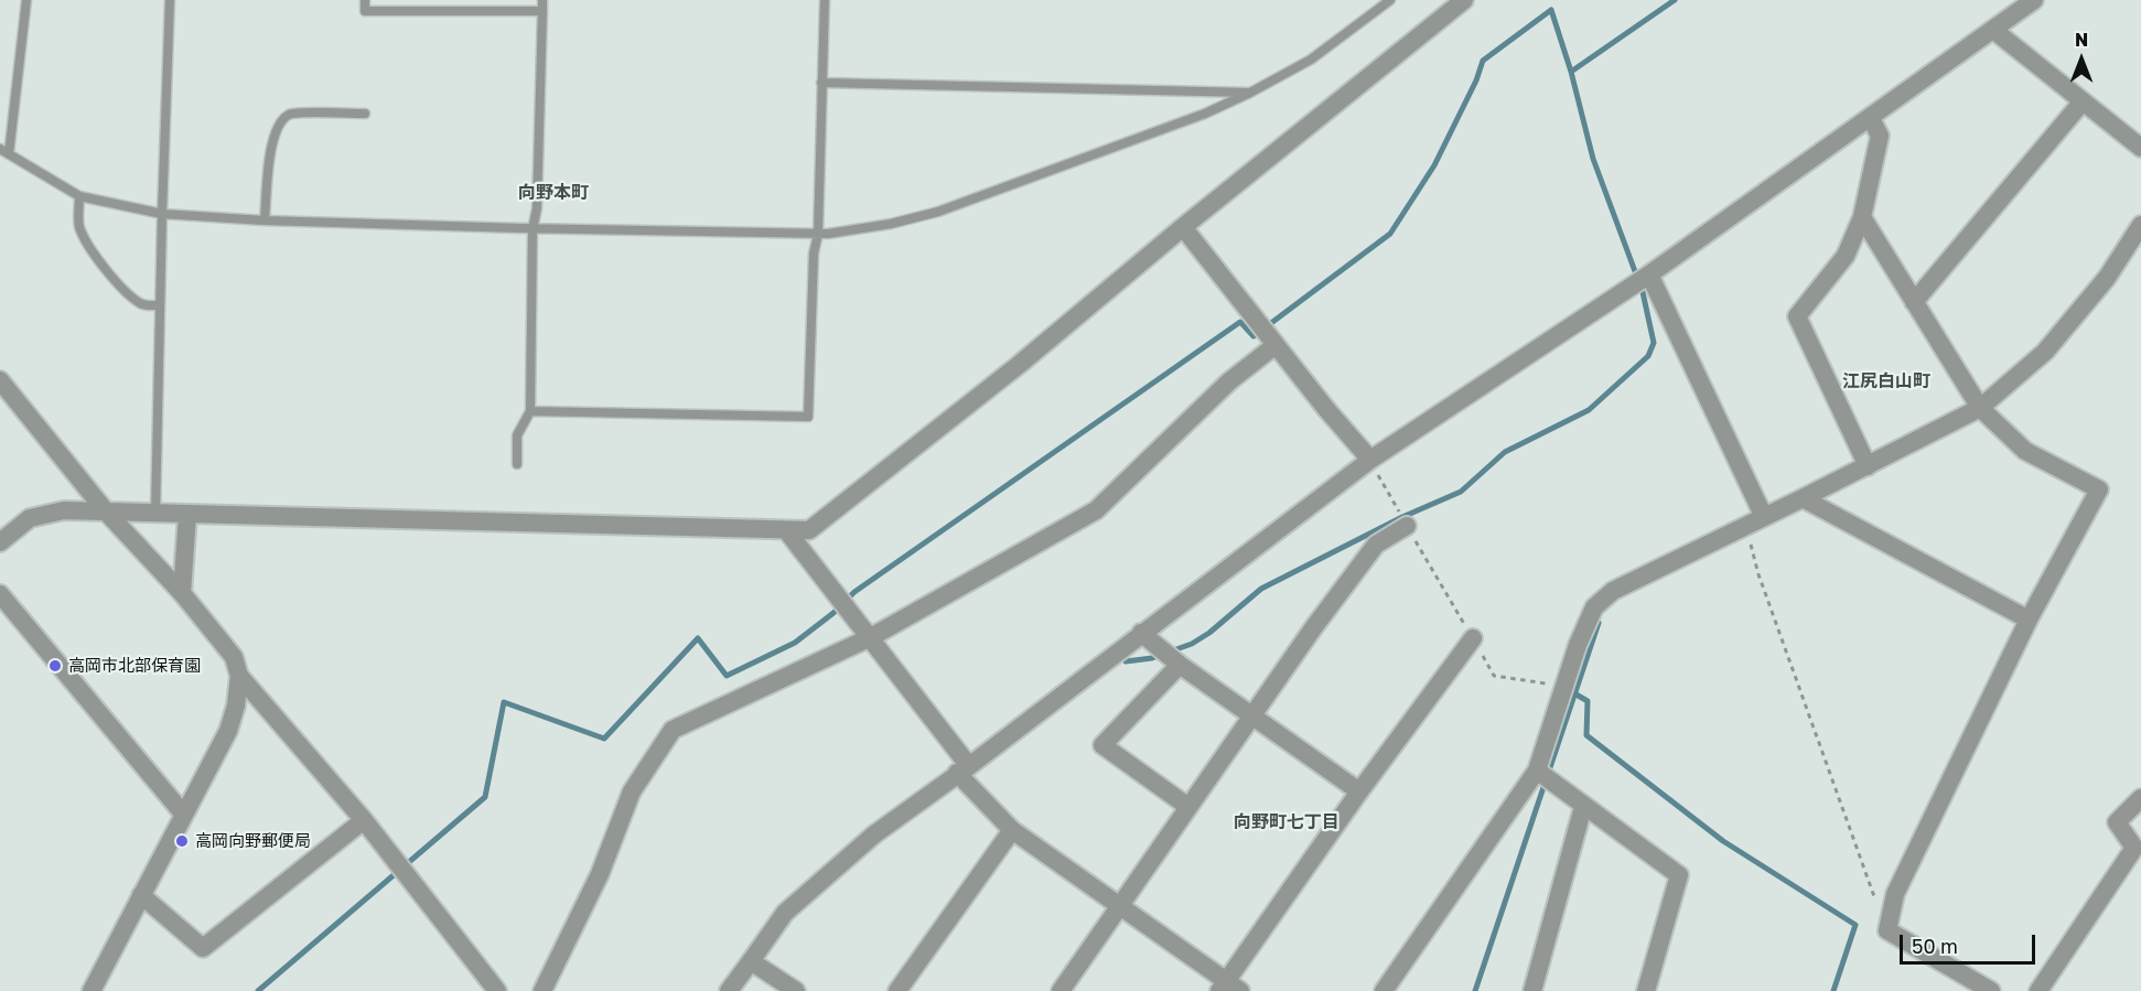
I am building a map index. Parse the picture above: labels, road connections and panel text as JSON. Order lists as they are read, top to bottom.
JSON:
{
  "districts": ["向野本町", "江尻白山町", "向野町七丁目"],
  "places": ["高岡市北部保育園", "高岡向野郵便局"],
  "scale_bar": "50 m",
  "north": "top"
}
